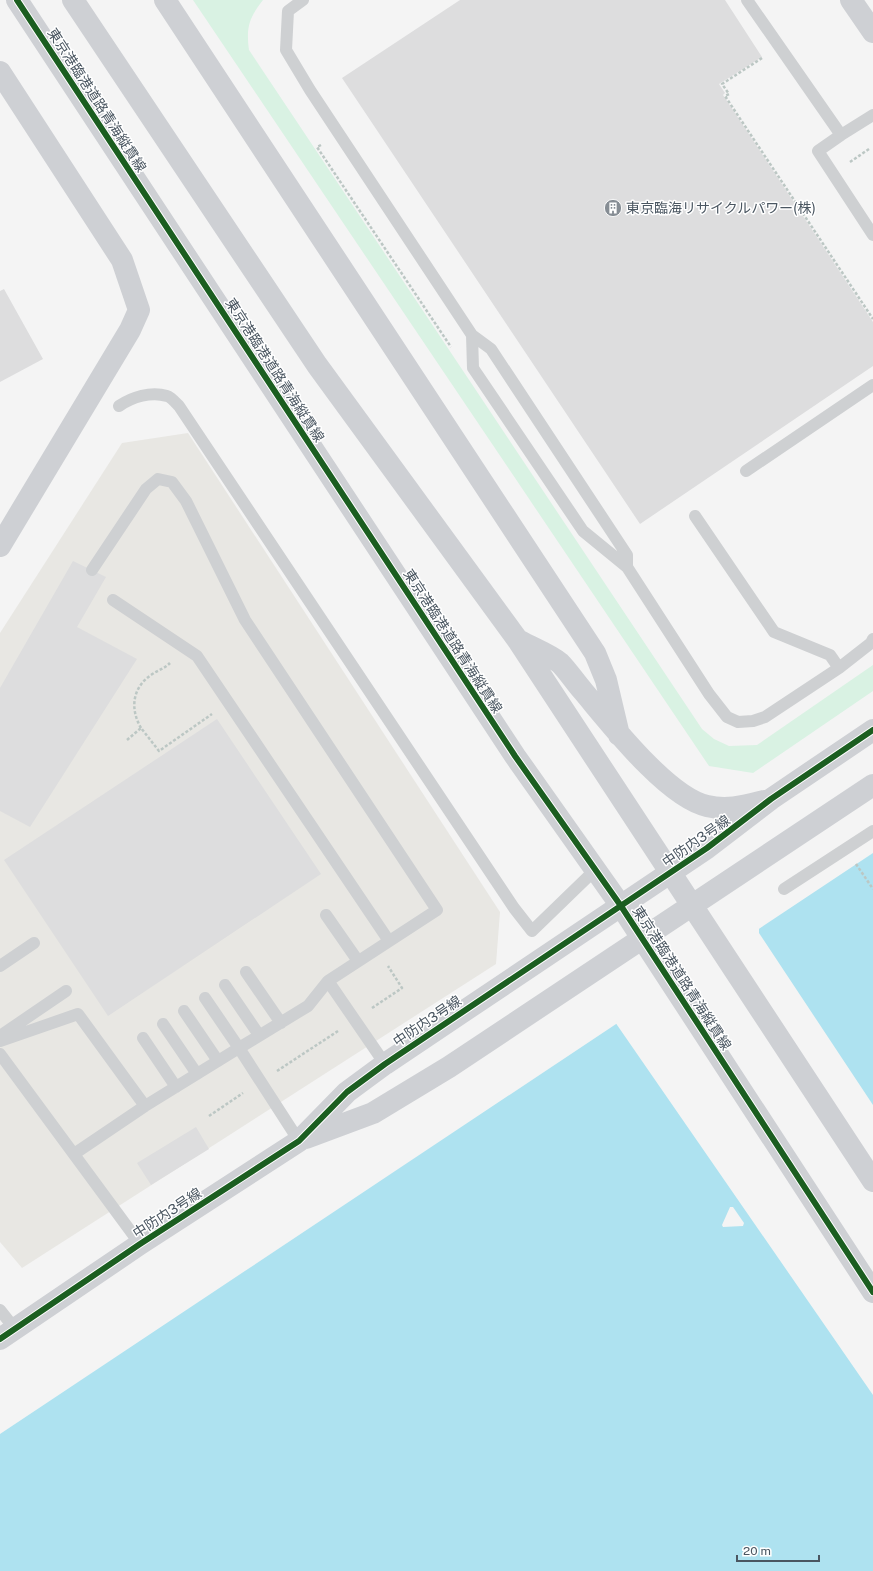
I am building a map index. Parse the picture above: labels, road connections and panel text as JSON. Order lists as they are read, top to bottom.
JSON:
{
  "streets": {
    "street": ["東京港臨港道路青海縦貫線", "中防内3号線"]
  },
  "crossings": [
    ["東京港臨港道路青海縦貫線", "中防内3号線"]
  ],
  "places": {
    "building": ["東京臨海リサイクルパワー(株)"]
  },
  "scale_bar": "20 m"
}
